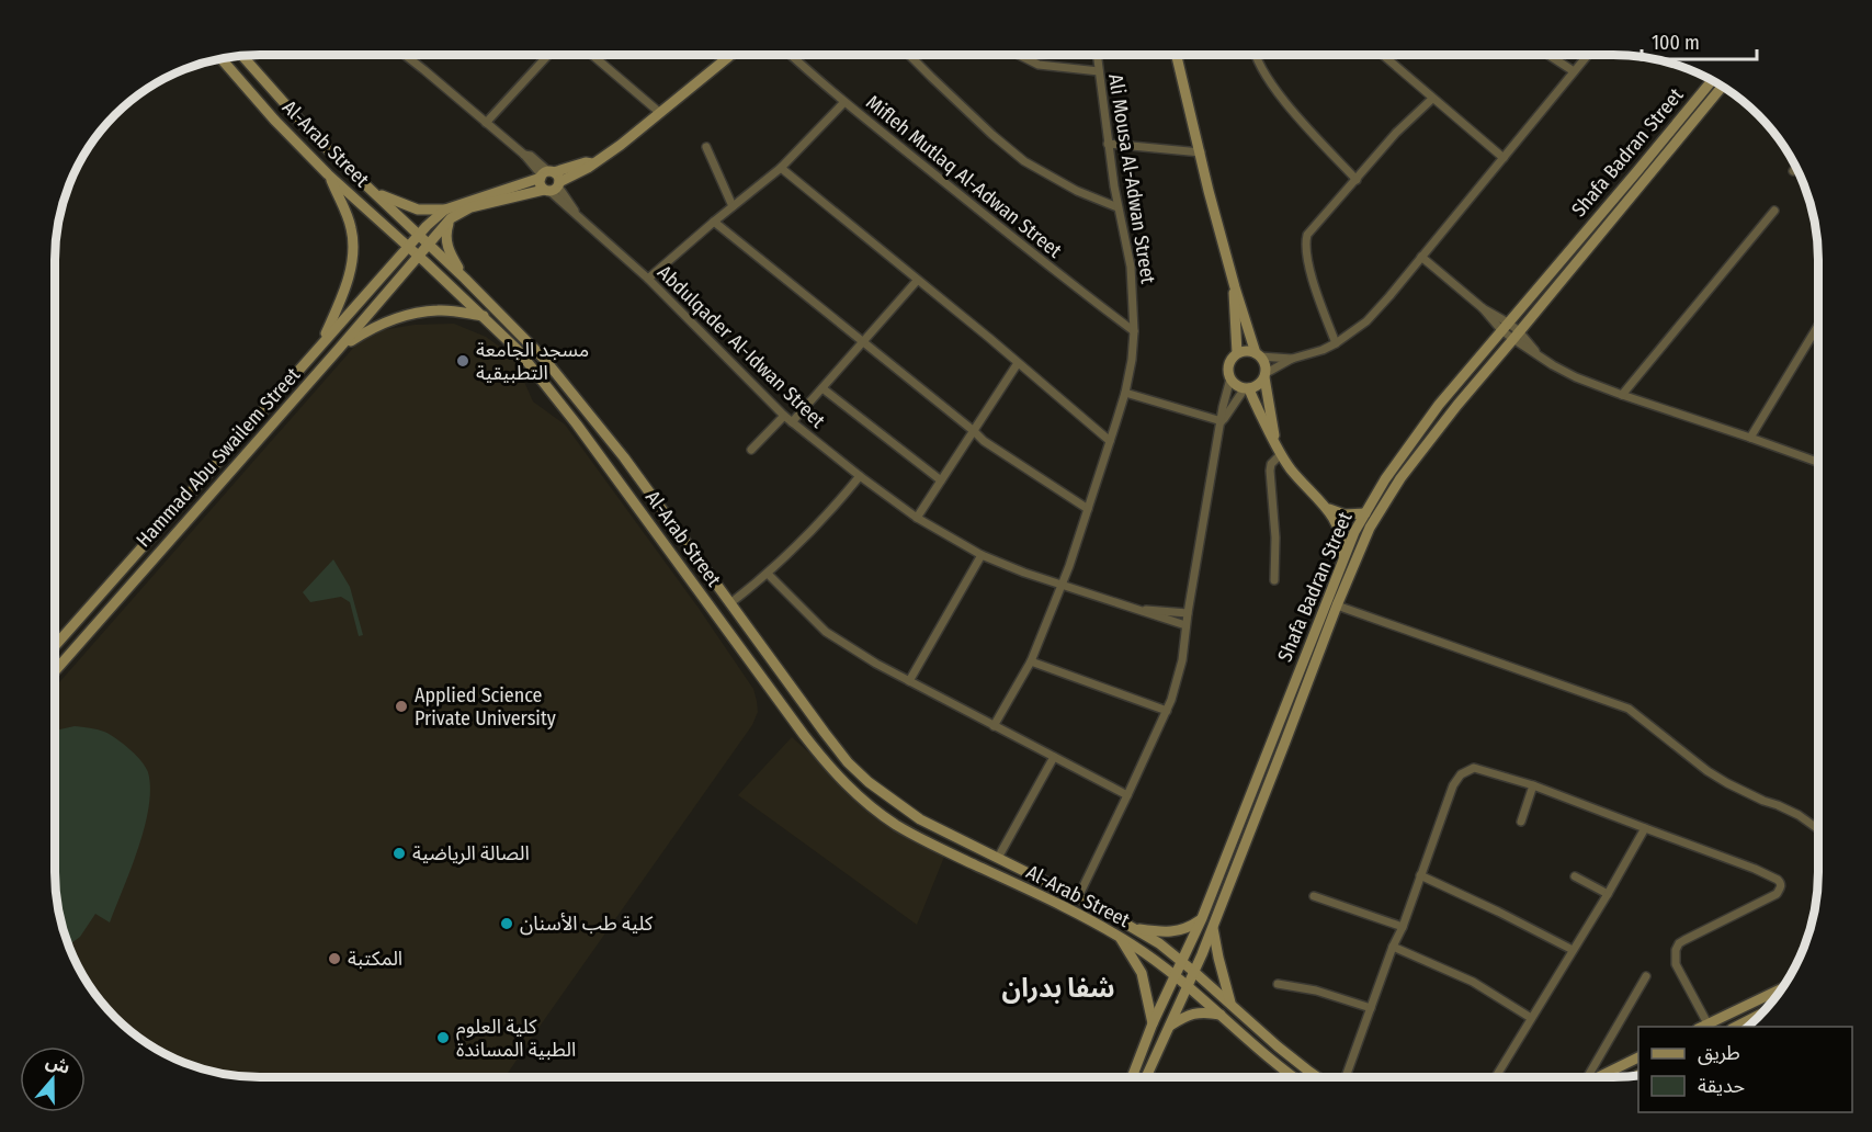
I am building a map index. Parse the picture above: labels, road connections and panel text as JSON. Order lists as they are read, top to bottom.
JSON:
{
  "streets": {
    "main road": ["Al-Arab Street", "Shafa Badran Street", "Hammad Abu Swailem Street"],
    "street": ["Mifleh Mutlaq Al-Adwan Street", "Ali Mousa Al-Adwan Street", "Abdulqader Al-Idwan Street"]
  },
  "crossings": [
    ["Al-Arab Street", "Shafa Badran Street"],
    ["Al-Arab Street", "Hammad Abu Swailem Street"],
    ["Mifleh Mutlaq Al-Adwan Street", "Ali Mousa Al-Adwan Street"],
    ["Ali Mousa Al-Adwan Street", "Abdulqader Al-Idwan Street"]
  ],
  "districts": ["شفا بدران"],
  "places": [
    "مسجد الجامعة التطبيقية",
    "Applied Science Private University",
    "الصالة الرياضية",
    "كلية طب الأسنان",
    "المكتبة",
    "كلية العلوم الطبية المساندة"
  ],
  "legend": ["طريق", "حديقة"],
  "scale_bar": "100 m",
  "north": "top"
}
